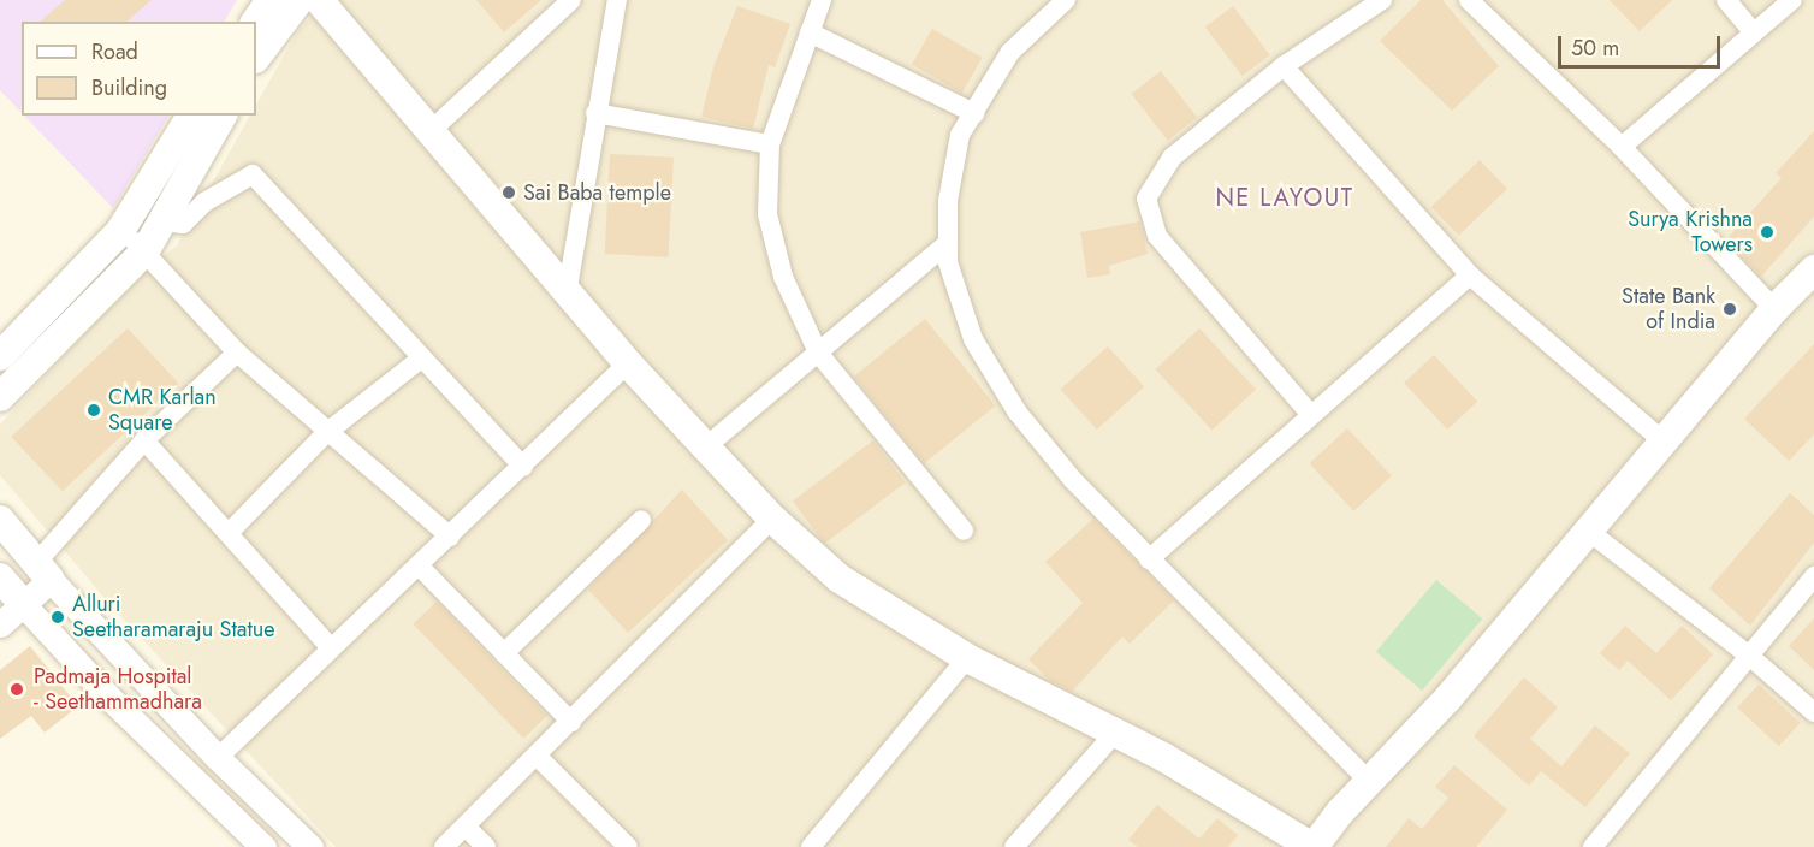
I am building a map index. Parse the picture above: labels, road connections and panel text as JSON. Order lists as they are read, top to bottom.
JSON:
{
  "districts": ["NE LAYOUT"],
  "places": [
    "Sai Baba temple",
    "Surya Krishna Towers",
    "State Bank of India",
    "CMR Karlan Square",
    "Alluri Seetharamaraju Statue",
    "Padmaja Hospital - Seethammadhara"
  ],
  "legend": ["Road", "Building"],
  "scale_bar": "50 m"
}
